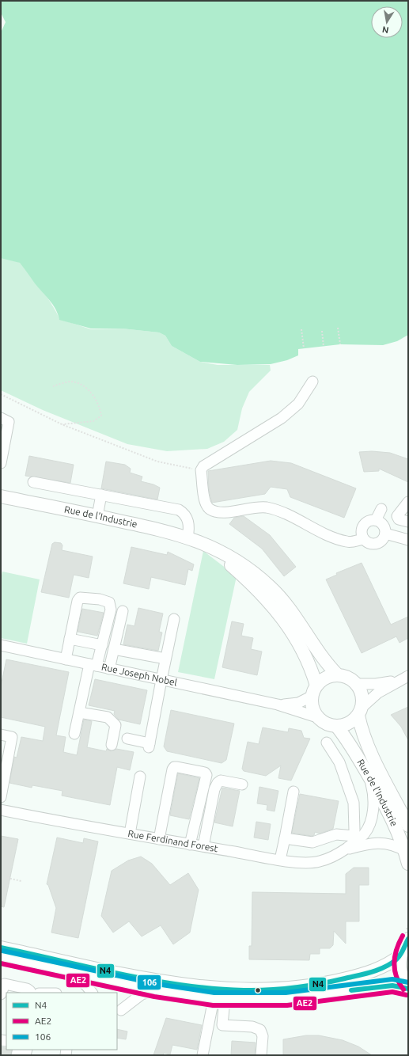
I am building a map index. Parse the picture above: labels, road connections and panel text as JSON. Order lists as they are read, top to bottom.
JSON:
{
  "streets": {
    "main road": ["Rue de l'Industrie"],
    "street": ["Rue Joseph Nobel", "Rue Ferdinand Forest"]
  },
  "crossings": [
    ["Rue de l'Industrie", "Rue Joseph Nobel"],
    ["Rue de l'Industrie", "Rue Ferdinand Forest"]
  ],
  "lines": ["transit line AE2", "transit line N4", "transit line 106"],
  "legend": ["N4", "AE2", "106"],
  "north": "bottom"
}
